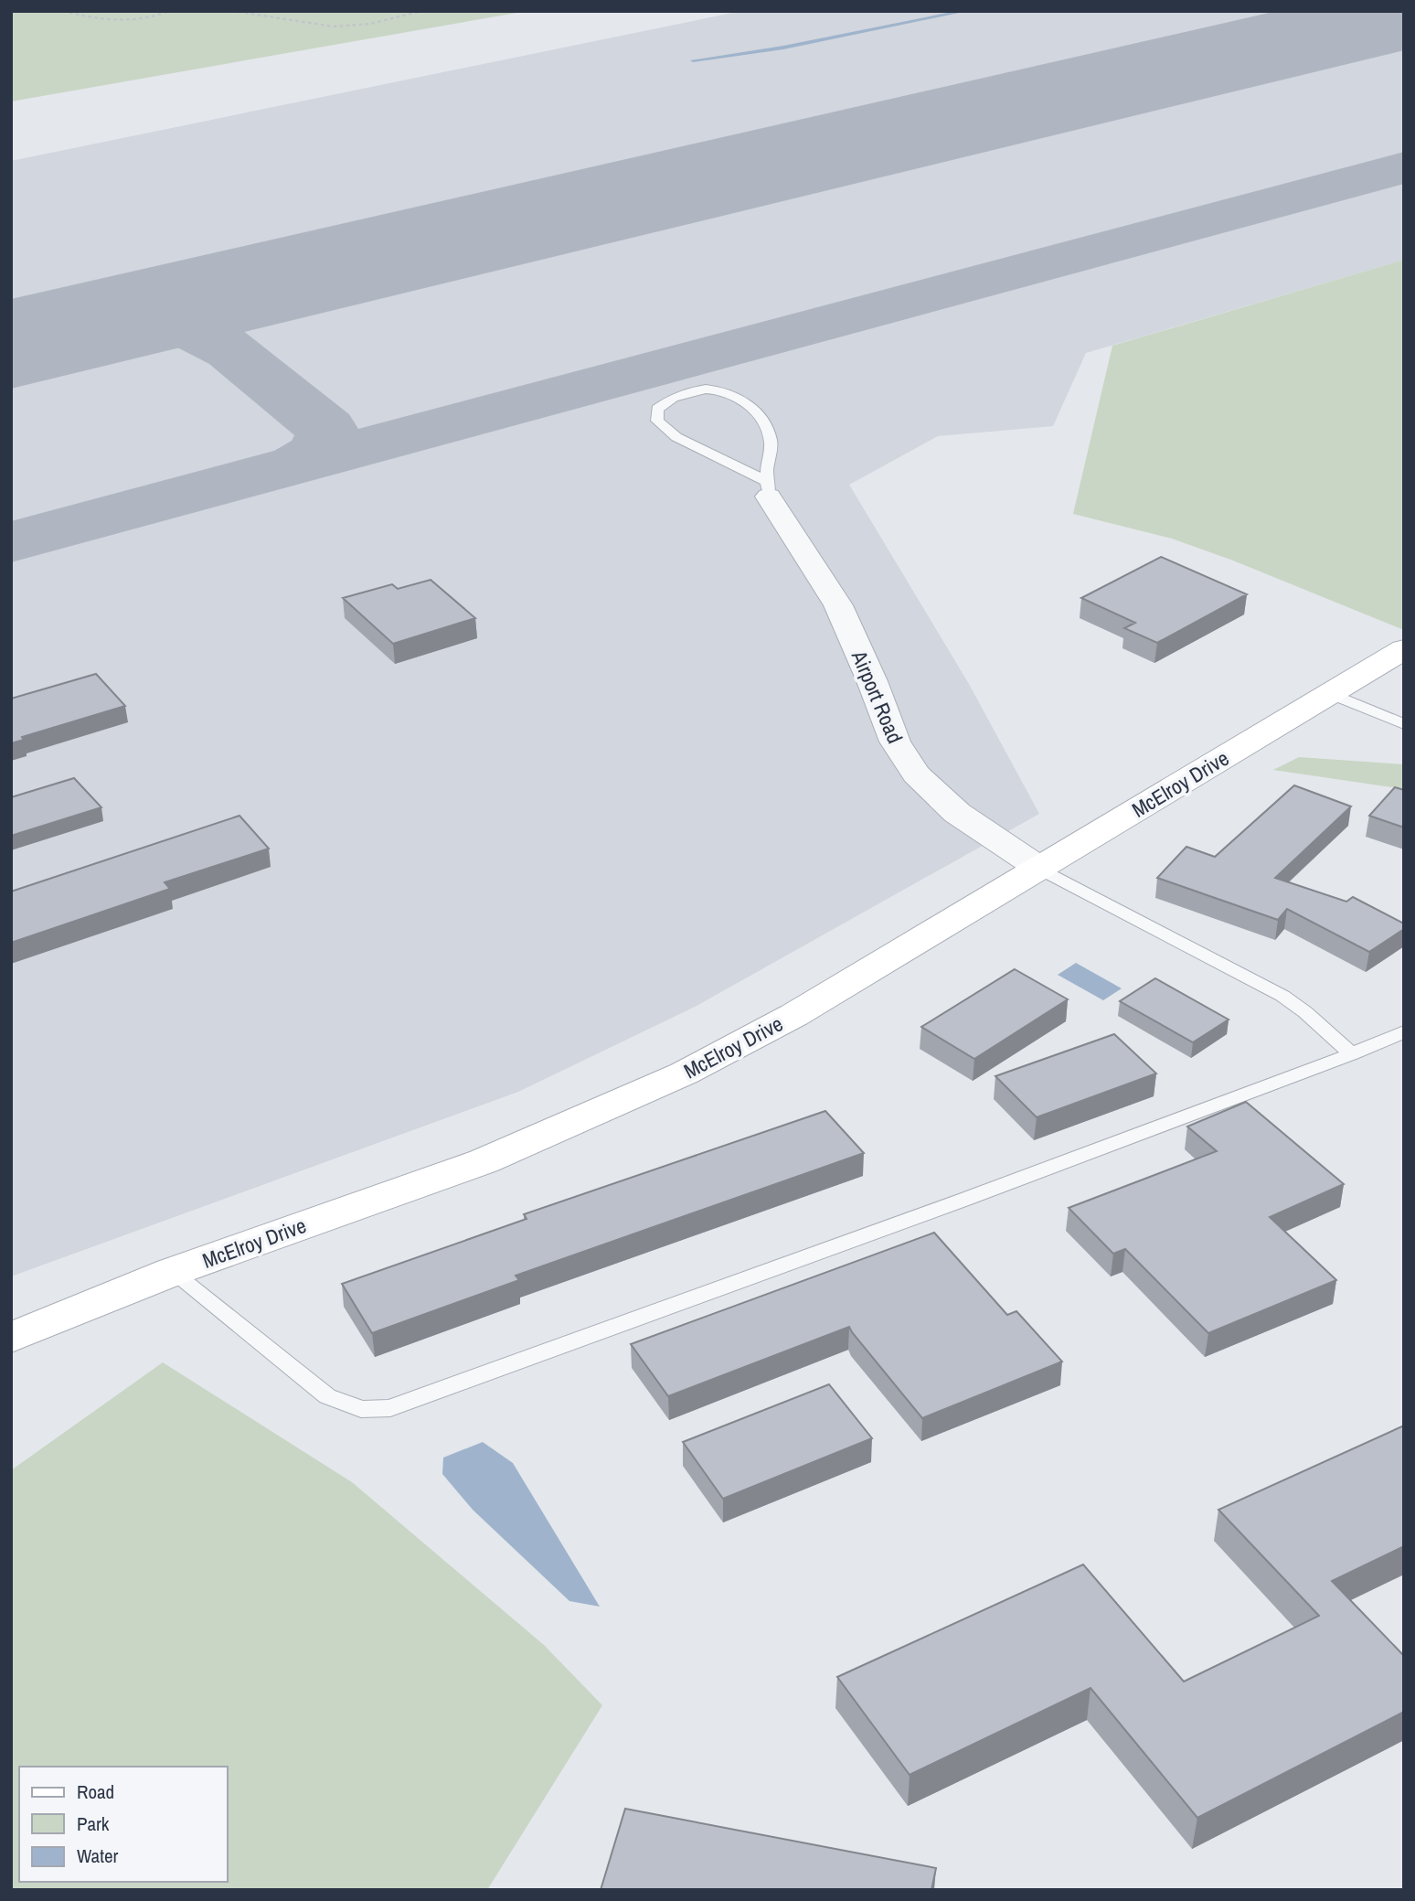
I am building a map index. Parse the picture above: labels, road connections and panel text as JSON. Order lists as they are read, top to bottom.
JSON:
{
  "streets": {
    "street": ["Airport Road", "McElroy Drive"]
  },
  "crossings": [
    ["Airport Road", "McElroy Drive"]
  ],
  "legend": ["Road", "Park", "Water"]
}
